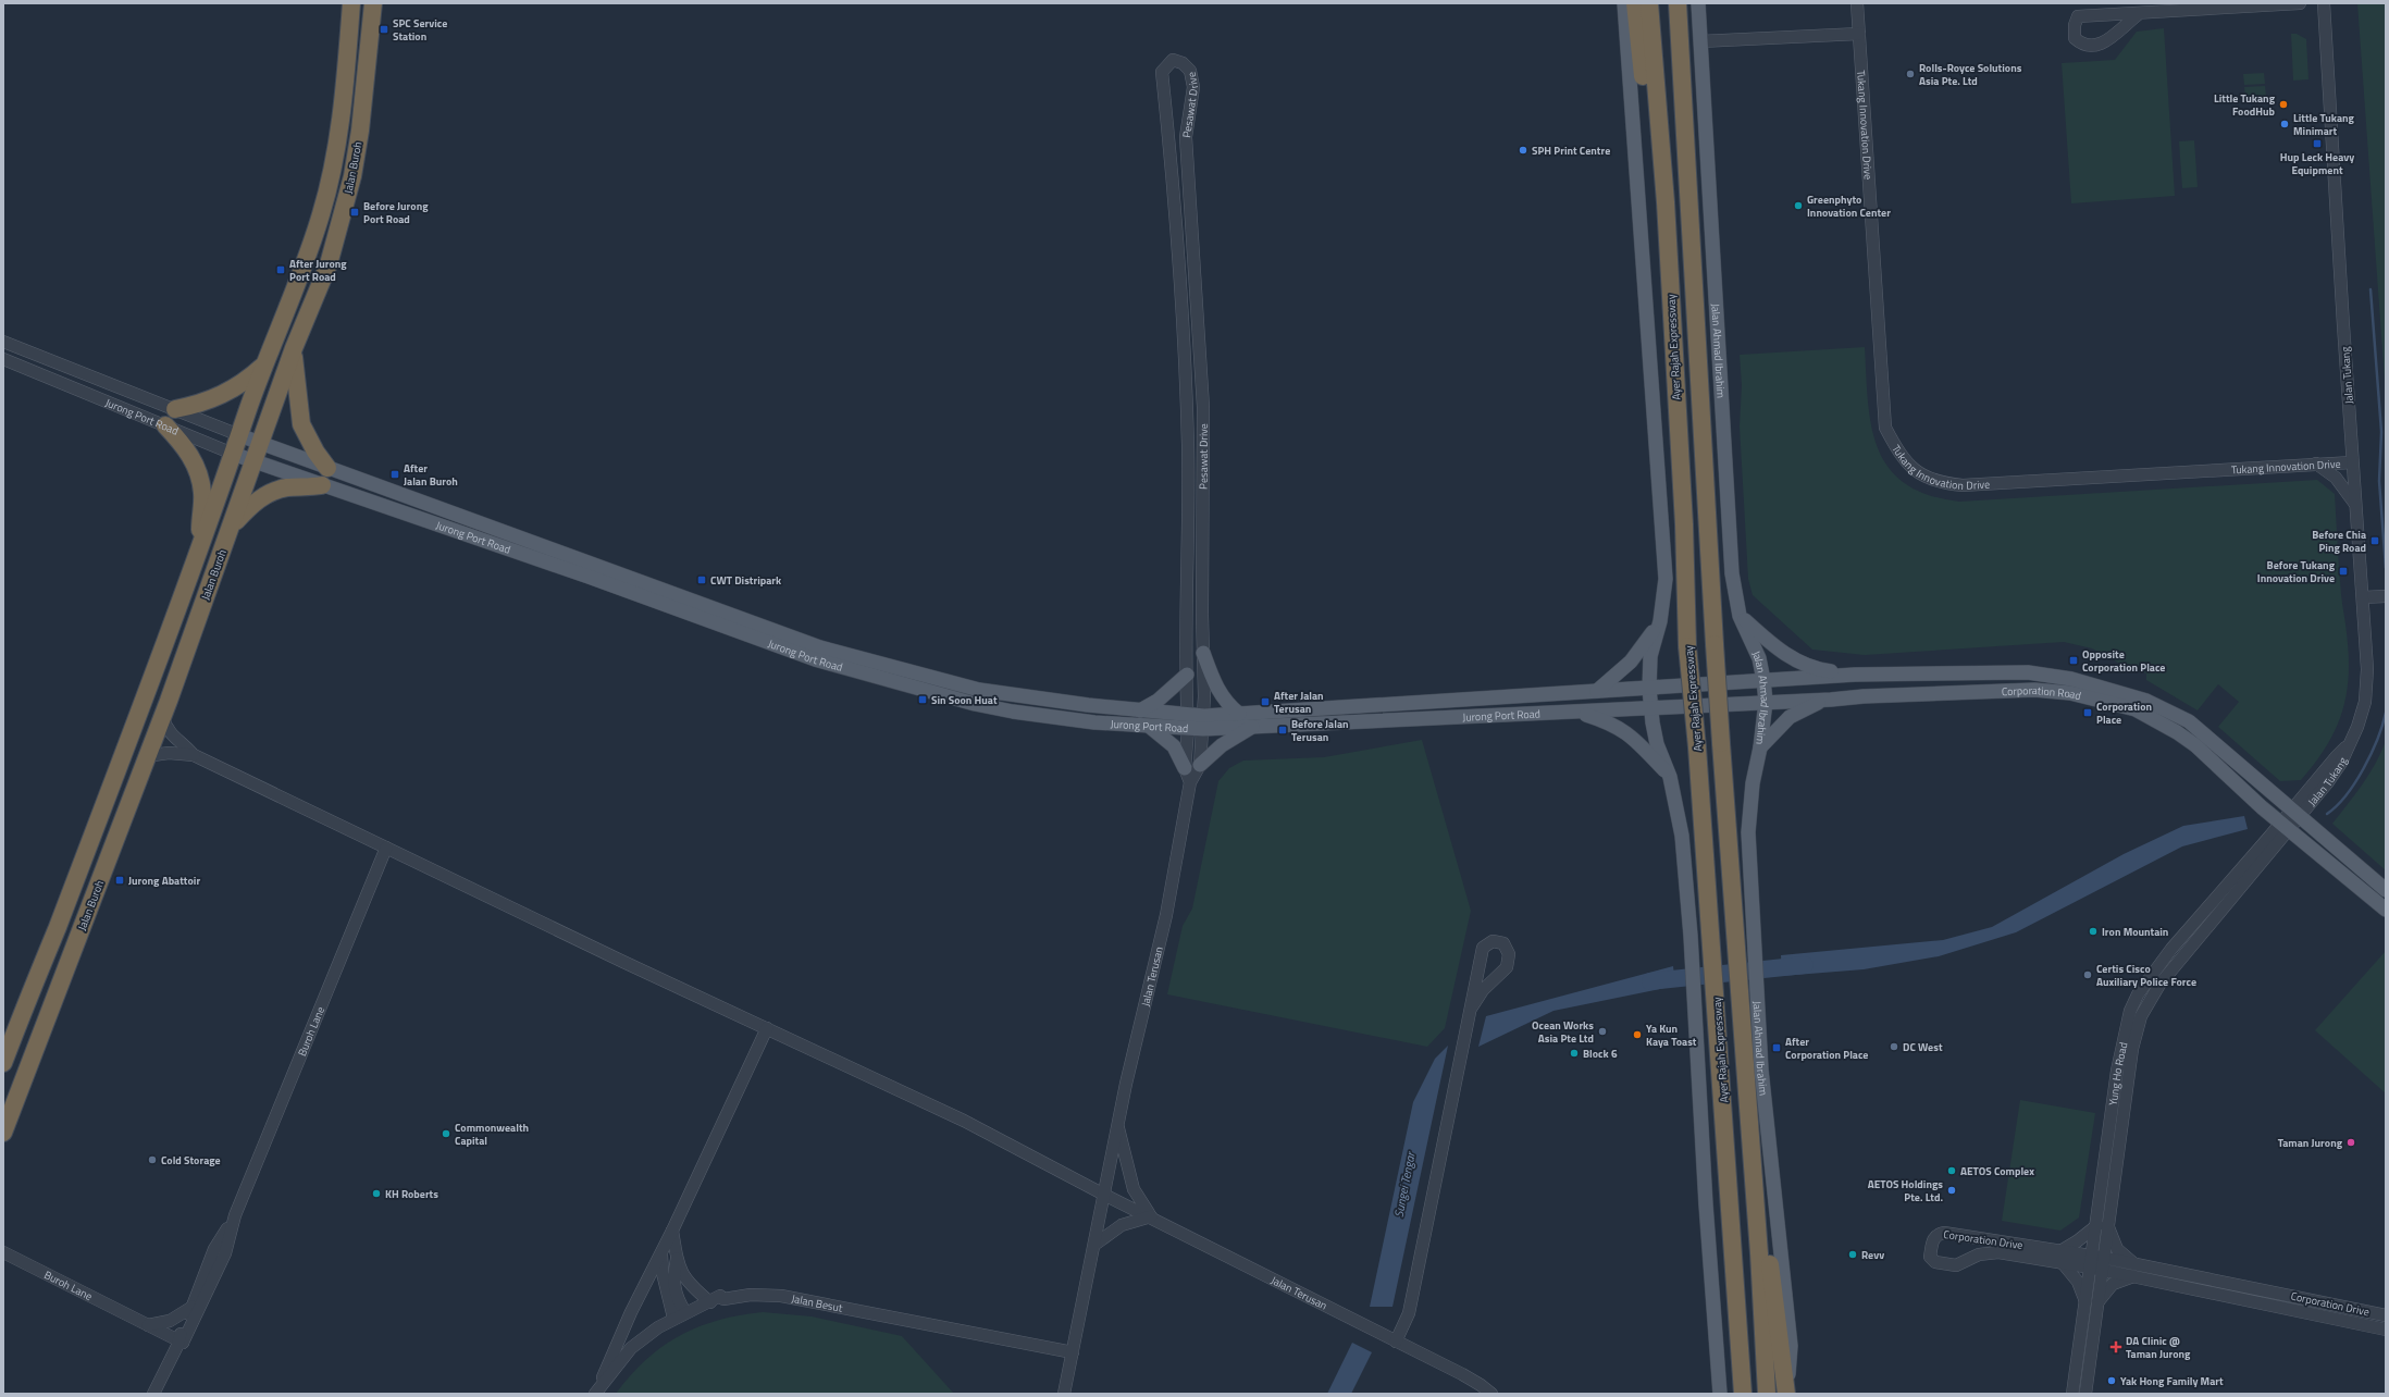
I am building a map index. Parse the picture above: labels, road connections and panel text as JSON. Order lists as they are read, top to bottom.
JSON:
{
  "streets": {
    "highway": ["Jalan Buroh", "Ayer Rajah Expressway"],
    "main road": ["Jalan Ahmad Ibrahim", "Jurong Port Road", "Corporation Road"],
    "street": [
      "Pesawat Drive",
      "Tukang Innovation Drive",
      "Jalan Tukang",
      "Jalan Terusan",
      "Buroh Lane",
      "Yung Ho Road",
      "Corporation Drive",
      "Jalan Besut"
    ]
  },
  "crossings": [
    ["Pesawat Drive", "Jurong Port Road"],
    ["Tukang Innovation Drive", "Jalan Tukang"],
    ["Jalan Buroh", "Jurong Port Road"],
    ["Jalan Ahmad Ibrahim", "Corporation Road"],
    ["Jalan Tukang", "Corporation Road"],
    ["Jalan Tukang", "Yung Ho Road"],
    ["Jurong Port Road", "Corporation Road"],
    ["Corporation Road", "Yung Ho Road"],
    ["Jalan Terusan", "Jalan Besut"],
    ["Yung Ho Road", "Corporation Drive"]
  ],
  "water": ["Sungei Tengar"],
  "places": {
    "transit": [
      "SPC Service Station",
      "Hup Leck Heavy Equipment",
      "Before Jurong Port Road",
      "After Jurong Port Road",
      "After Jalan Buroh",
      "Before Chia Ping Road",
      "Before Tukang Innovation Drive",
      "CWT Distripark",
      "Opposite Corporation Place",
      "Sin Soon Huat",
      "After Jalan Terusan",
      "Corporation Place",
      "Before Jalan Terusan",
      "Jurong Abattoir",
      "After Corporation Place"
    ],
    "other": [
      "Rolls-Royce Solutions Asia Pte. Ltd",
      "Little Tukang FoodHub",
      "Little Tukang Minimart",
      "SPH Print Centre",
      "Greenphyto Innovation Center",
      "Iron Mountain",
      "Certis Cisco Auxiliary Police Force",
      "Ocean Works Asia Pte Ltd",
      "Ya Kun Kaya Toast",
      "DC West",
      "Block 6",
      "Commonwealth Capital",
      "Taman Jurong",
      "Cold Storage",
      "AETOS Complex",
      "AETOS Holdings Pte. Ltd.",
      "KH Roberts",
      "Revv",
      "Yak Hong Family Mart"
    ],
    "health": ["DA Clinic @ Taman Jurong"]
  }
}
